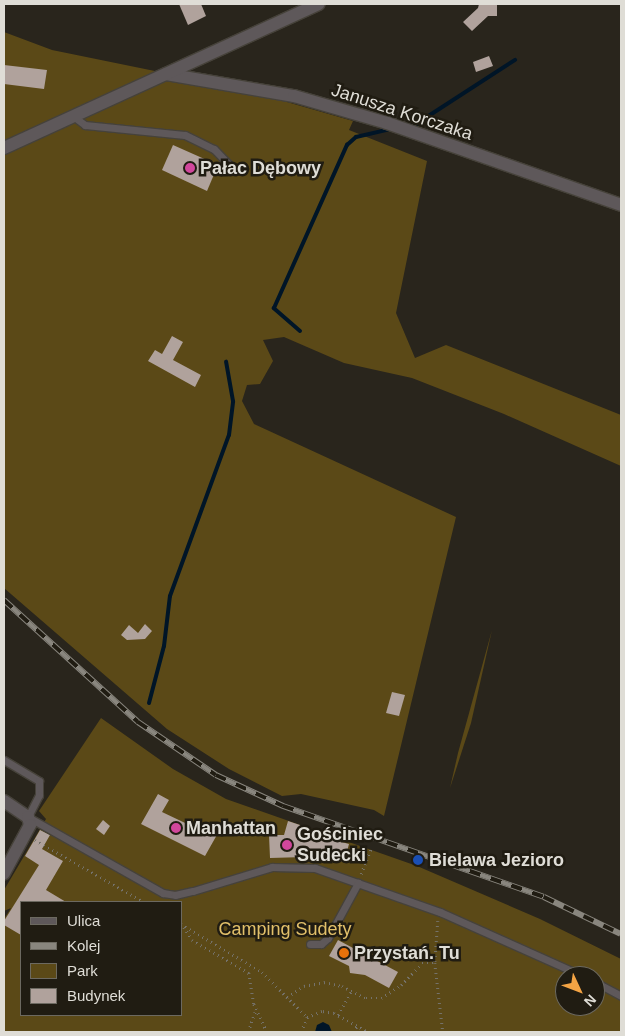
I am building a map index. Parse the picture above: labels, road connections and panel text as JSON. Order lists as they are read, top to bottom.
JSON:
{
  "streets": {
    "street": ["Janusza Korczaka"]
  },
  "parks": ["Camping Sudety"],
  "places": [
    "Pałac Dębowy",
    "Manhattan",
    "Gościniec Sudecki",
    "Bielawa Jezioro",
    "Przystań. Tu"
  ],
  "legend": [
    "Ulica",
    "Kolej",
    "Park",
    "Budynek"
  ],
  "north": "bottom right"
}
